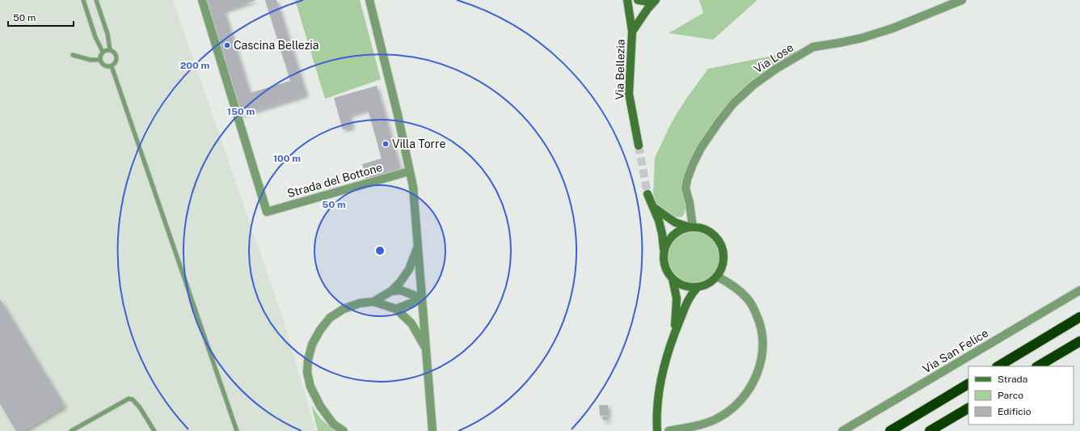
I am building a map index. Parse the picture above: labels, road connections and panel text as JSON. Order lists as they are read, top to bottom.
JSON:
{
  "streets": {
    "street": [
      "Via Lose",
      "Via Bellezia",
      "Strada del Bottone",
      "Via San Felice"
    ]
  },
  "places": ["Cascina Bellezia", "Villa Torre"],
  "legend": ["Strada", "Parco", "Edificio"],
  "scale_bar": "50 m",
  "rings": [
    "200 m",
    "150 m",
    "100 m",
    "50 m"
  ]
}
